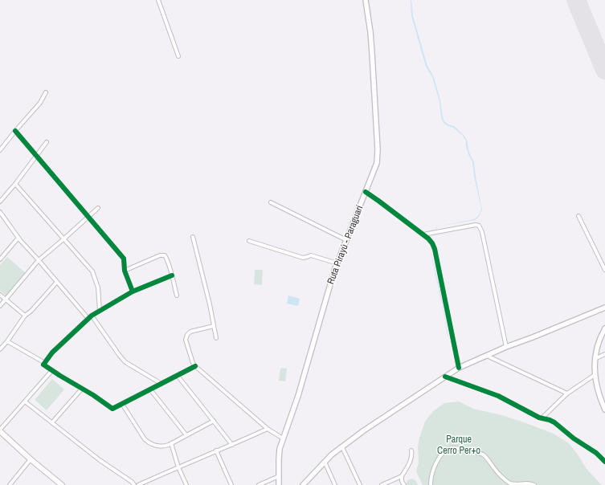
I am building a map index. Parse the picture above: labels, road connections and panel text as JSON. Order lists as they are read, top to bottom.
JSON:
{
  "streets": {
    "main road": ["Ruta Pirayú - Paraguarí"]
  },
  "parks": ["Parque Cerro Per+o"]
}
